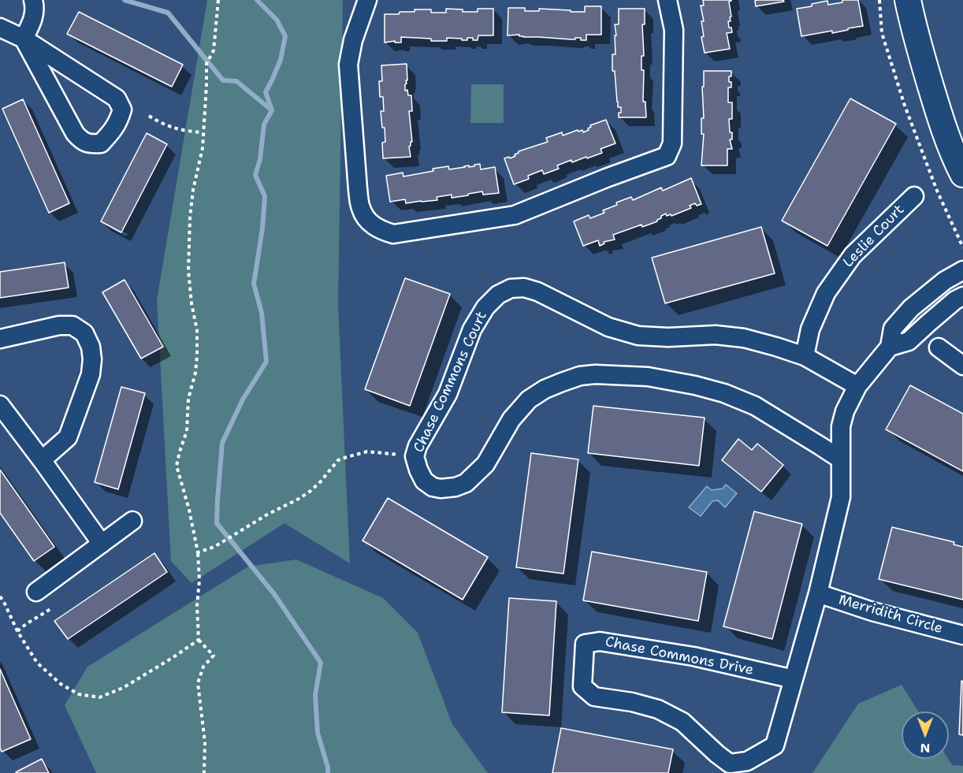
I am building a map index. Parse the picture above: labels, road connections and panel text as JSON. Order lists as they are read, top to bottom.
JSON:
{
  "streets": {
    "street": [
      "Leslie Court",
      "Chase Commons Court",
      "Merridith Circle",
      "Chase Commons Drive"
    ]
  },
  "crossings": [
    ["Leslie Court", "Chase Commons Court"],
    ["Chase Commons Court", "Chase Commons Drive"],
    ["Merridith Circle", "Chase Commons Drive"]
  ],
  "north": "bottom"
}
